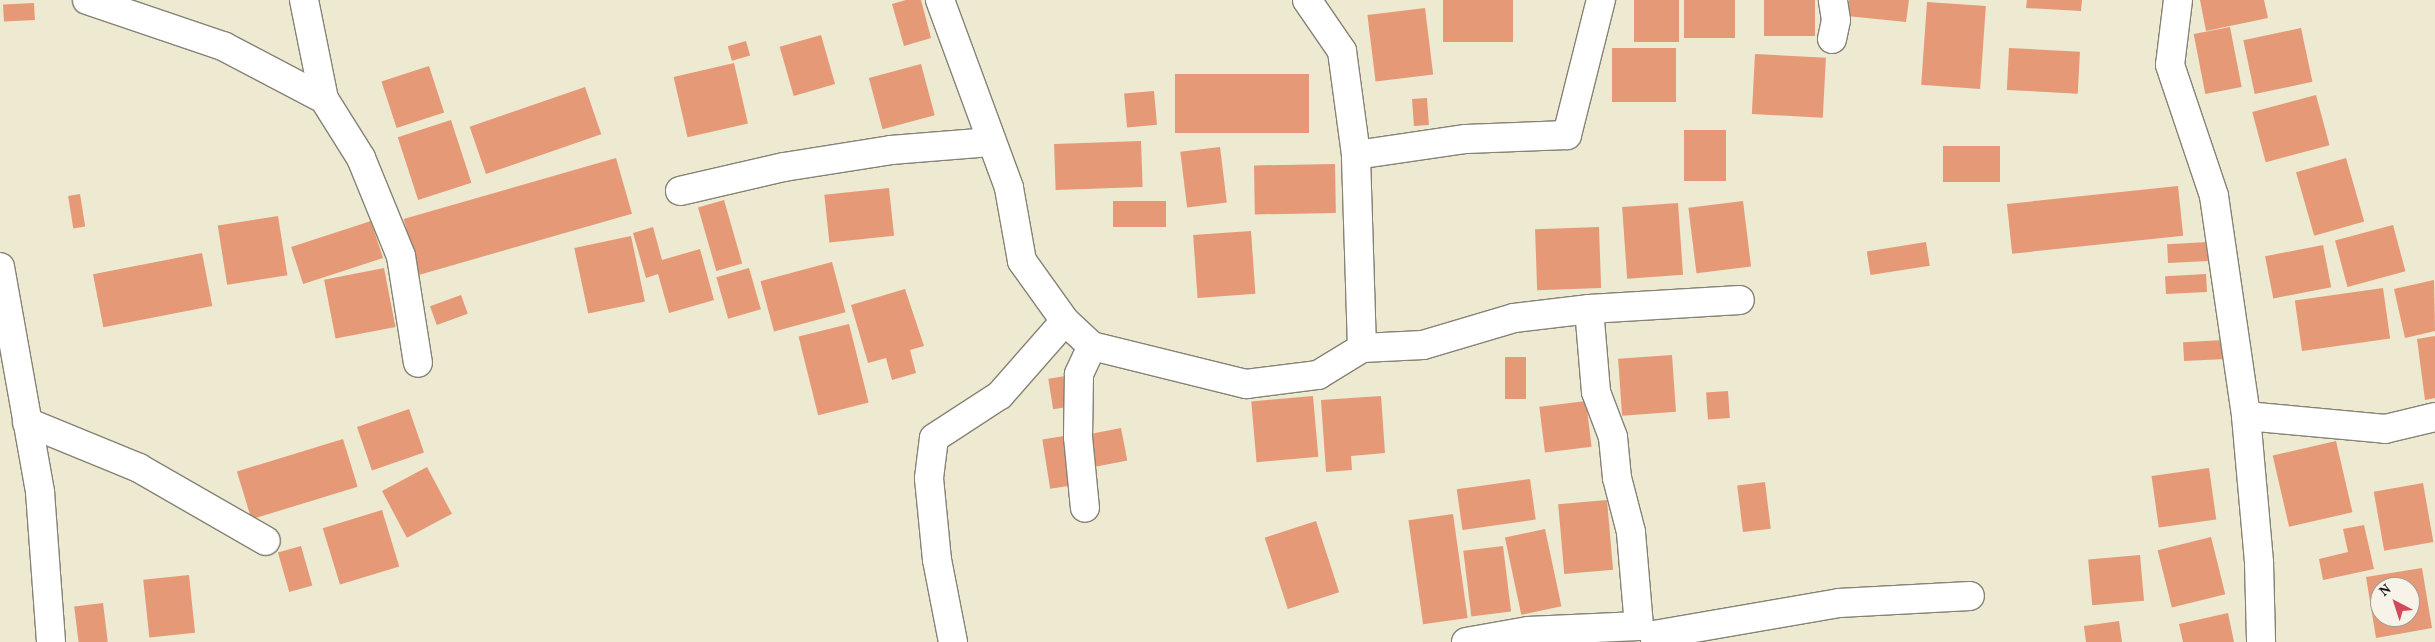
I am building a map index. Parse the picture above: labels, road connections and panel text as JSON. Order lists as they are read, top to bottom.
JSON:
{
  "north": "top left"
}
